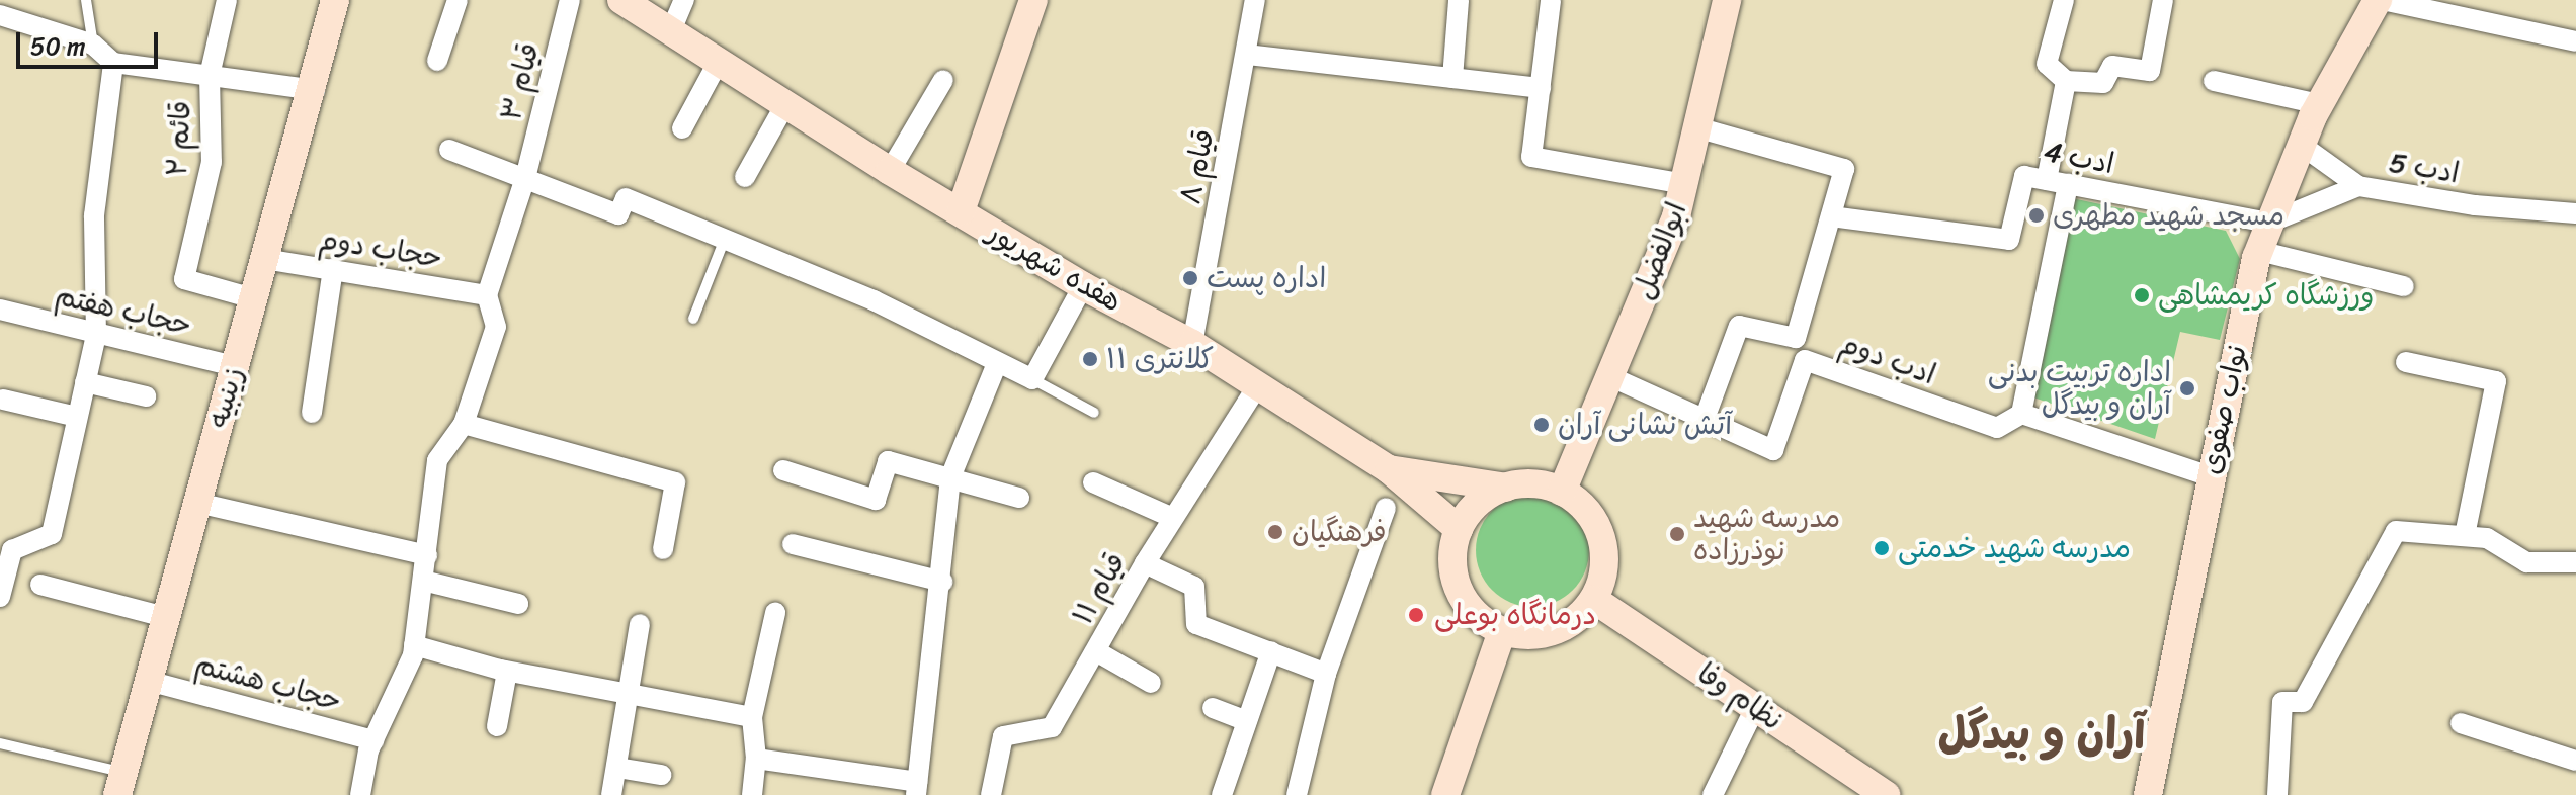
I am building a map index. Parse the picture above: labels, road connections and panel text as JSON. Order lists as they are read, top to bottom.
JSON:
{
  "streets": {
    "main road": [
      "ابوالفضل",
      "هفده شهریور",
      "زینبیه",
      "نواب صفوی",
      "نظام وفا"
    ],
    "street": [
      "قیام ۳",
      "قائم ۲",
      "ادب 4",
      "قیام ۸",
      "ادب 5",
      "حجاب دوم",
      "حجاب هفتم",
      "ادب دوم",
      "قیام ۱۱",
      "حجاب هشتم"
    ]
  },
  "crossings": [
    ["قیام ۳", "حجاب دوم"],
    ["قائم ۲", "زینبیه"],
    ["ادب 4", "ادب 5"],
    ["ادب 4", "نواب صفوی"],
    ["قیام ۸", "هفده شهریور"],
    ["ادب 5", "نواب صفوی"],
    ["حجاب دوم", "زینبیه"],
    ["ابوالفضل", "هفده شهریور"],
    ["ابوالفضل", "ادب دوم"],
    ["ابوالفضل", "نظام وفا"],
    ["هفده شهریور", "قیام ۱۱"],
    ["هفده شهریور", "نظام وفا"],
    ["حجاب هفتم", "زینبیه"],
    ["زینبیه", "حجاب هشتم"]
  ],
  "districts": ["آران و بیدگل"],
  "places": [
    "مسجد شهید مطهری",
    "اداره پست",
    "ورزشگاه کریمشاهی",
    "کلانتری ۱۱",
    "اداره تربیت بدنی آران و بیدگل",
    "آتش نشانی آران",
    "فرهنگیان",
    "مدرسه شهید نوذرزاده",
    "مدرسه شهید خدمتی",
    "درمانگاه بوعلی"
  ],
  "scale_bar": "50 m"
}
